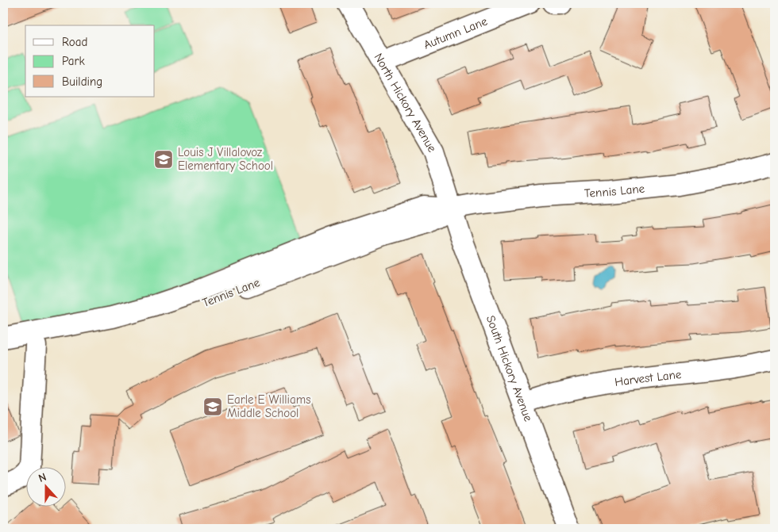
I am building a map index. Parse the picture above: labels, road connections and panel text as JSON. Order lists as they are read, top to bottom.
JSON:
{
  "streets": {
    "street": [
      "Autumn Lane",
      "North Hickory Avenue",
      "Tennis Lane",
      "South Hickory Avenue",
      "Harvest Lane"
    ]
  },
  "crossings": [
    ["Autumn Lane", "North Hickory Avenue"],
    ["North Hickory Avenue", "Tennis Lane"],
    ["North Hickory Avenue", "South Hickory Avenue"],
    ["Tennis Lane", "South Hickory Avenue"],
    ["South Hickory Avenue", "Harvest Lane"]
  ],
  "places": {
    "school or university": ["Louis J Villalovoz Elementary School", "Earle E Williams Middle School"]
  },
  "legend": ["Road", "Park", "Building"],
  "north": "top"
}
